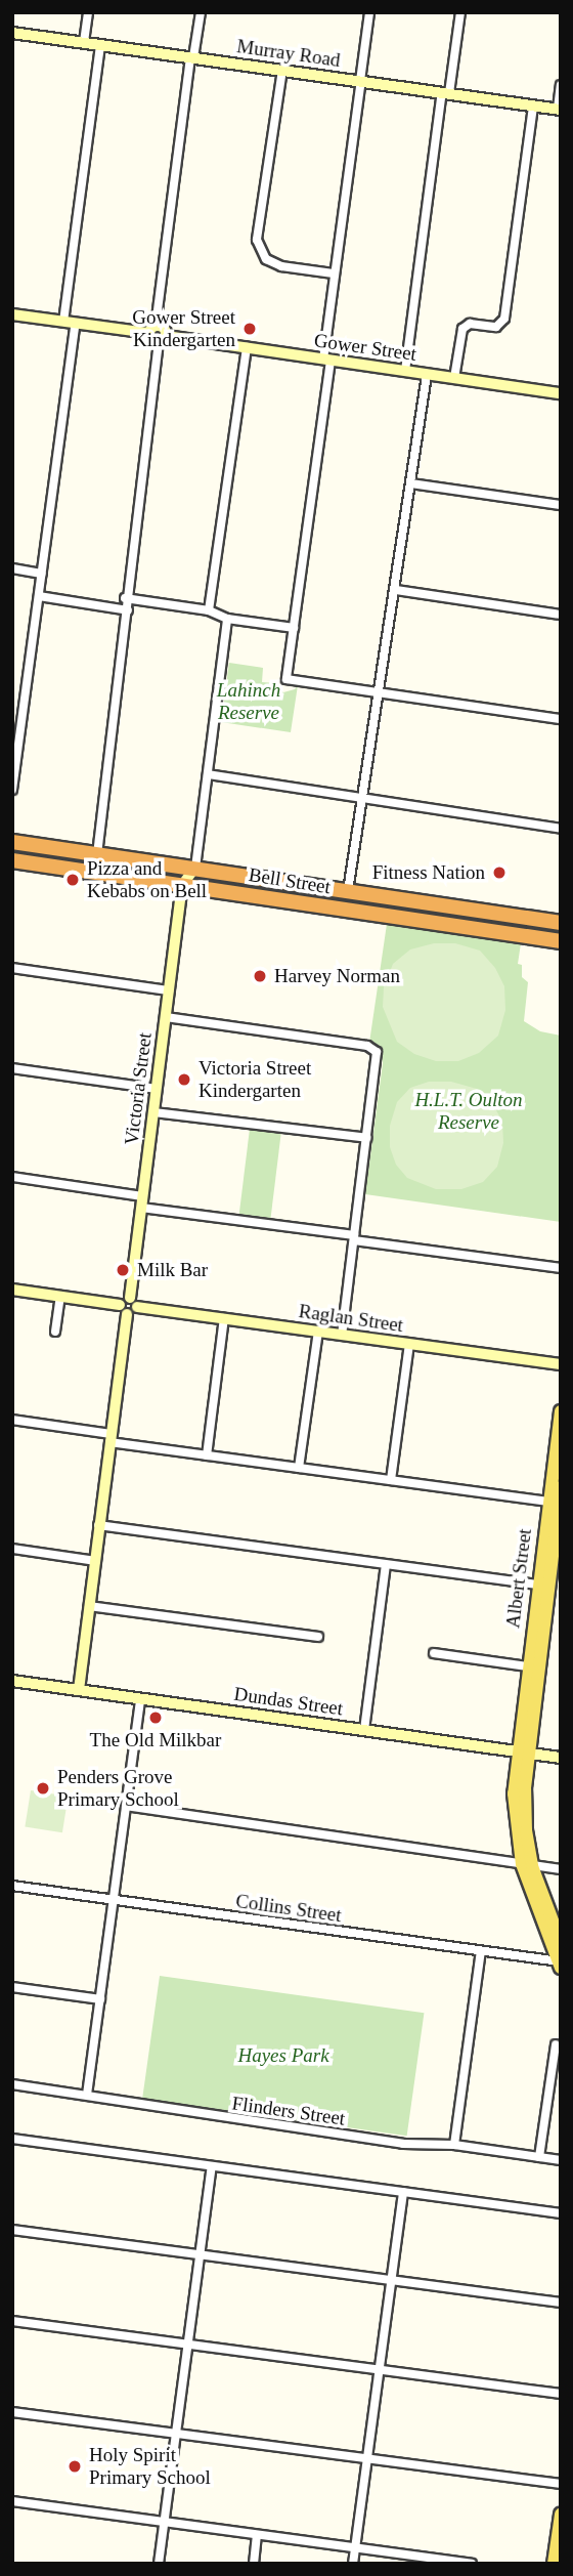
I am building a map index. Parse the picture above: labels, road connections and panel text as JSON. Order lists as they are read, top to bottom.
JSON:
{
  "streets": {
    "highway": ["Bell Street"],
    "main road": ["Albert Street"],
    "street": [
      "Murray Road",
      "Gower Street",
      "Victoria Street",
      "Raglan Street",
      "Dundas Street",
      "Collins Street",
      "Flinders Street"
    ]
  },
  "crossings": [
    ["Bell Street", "Victoria Street"],
    ["Victoria Street", "Raglan Street"],
    ["Albert Street", "Dundas Street"]
  ],
  "parks": ["Lahinch Reserve", "H.L.T. Oulton Reserve", "Hayes Park"],
  "places": [
    "Gower Street Kindergarten",
    "Fitness Nation",
    "Pizza and Kebabs on Bell",
    "Harvey Norman",
    "Victoria Street Kindergarten",
    "Milk Bar",
    "The Old Milkbar",
    "Penders Grove Primary School",
    "Holy Spirit Primary School"
  ]
}
